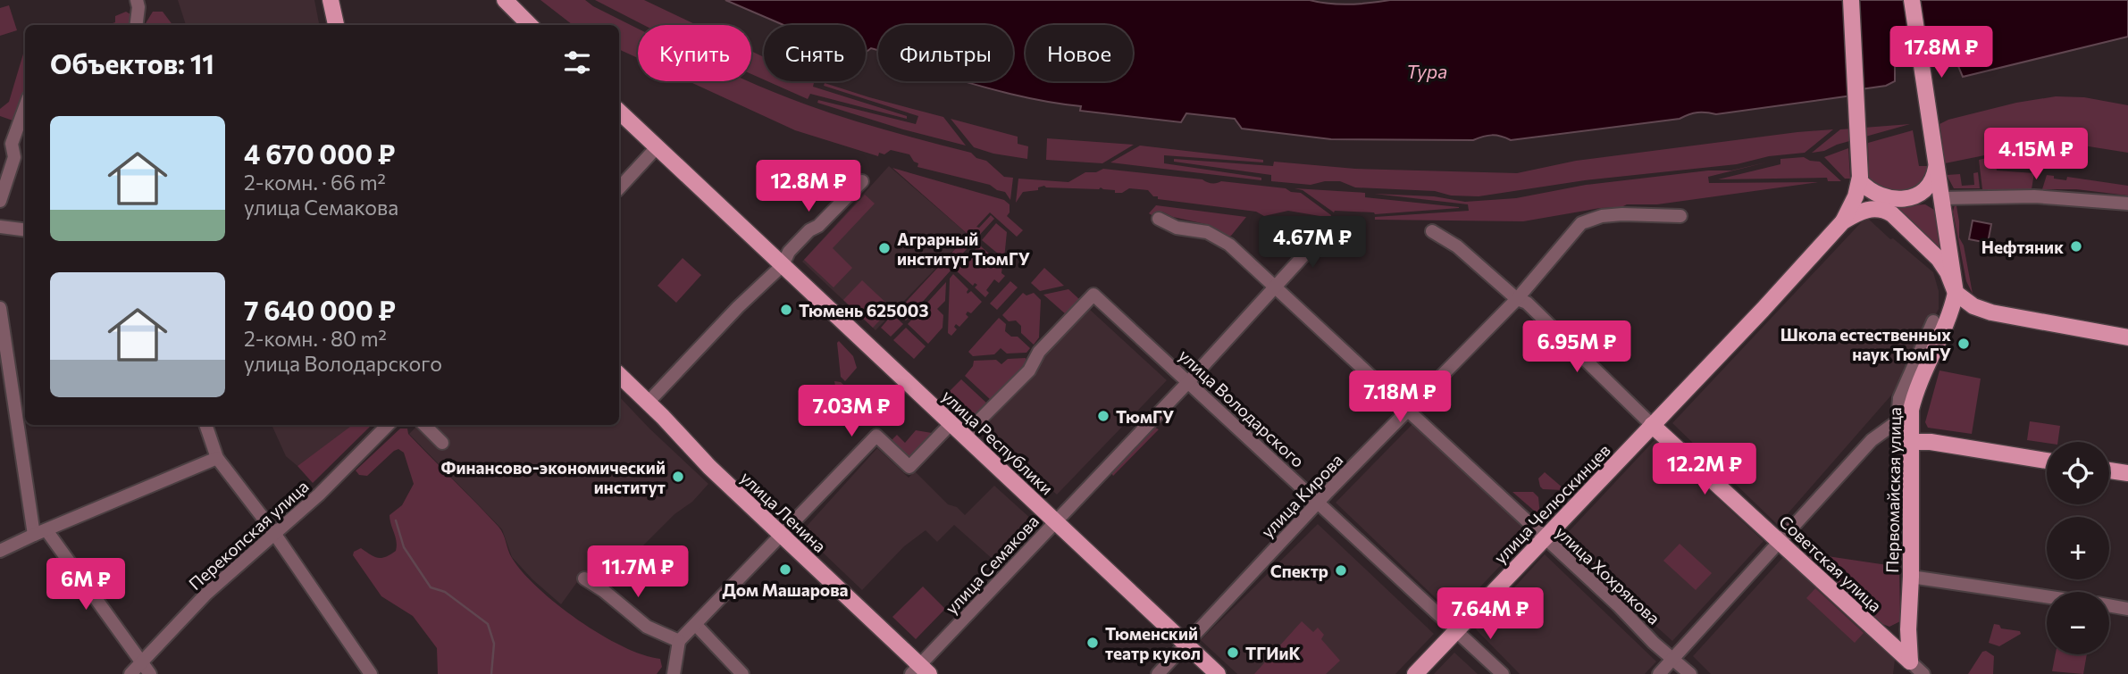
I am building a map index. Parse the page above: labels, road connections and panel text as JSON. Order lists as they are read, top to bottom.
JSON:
{
  "streets": {
    "main road": [
      "улица Республики",
      "Первомайская улица",
      "улица Челюскинцев",
      "улица Ленина",
      "Советская улица"
    ],
    "street": [
      "улица Володарского",
      "улица Кирова",
      "Перекопская улица",
      "улица Семакова",
      "улица Хохрякова"
    ]
  },
  "crossings": [
    ["улица Володарского", "улица Республики"],
    ["улица Володарского", "улица Кирова"],
    ["улица Володарского", "улица Челюскинцев"],
    ["улица Володарского", "улица Семакова"],
    ["улица Республики", "улица Кирова"],
    ["улица Республики", "улица Семакова"],
    ["Первомайская улица", "Советская улица"],
    ["улица Кирова", "Советская улица"],
    ["улица Кирова", "улица Хохрякова"],
    ["улица Челюскинцев", "Советская улица"],
    ["улица Челюскинцев", "улица Хохрякова"],
    ["улица Ленина", "улица Семакова"],
    ["улица Семакова", "улица Хохрякова"]
  ],
  "water": ["Тура"],
  "places": [
    "Нефтяник",
    "Аграрный институт ТюмГУ",
    "Тюмень 625003",
    "Школа естественных наук ТюмГУ",
    "ТюмГУ",
    "Финансово-экономический институт",
    "Дом Машарова",
    "Спектр",
    "Тюменский театр кукол",
    "ТГИиК"
  ],
  "page": {
    "chip": [
      "Купить",
      "Снять",
      "Фильтры",
      "Новое"
    ],
    "heading": "Объектов: 11",
    "price": [
      "17.8M ₽",
      "4.15M ₽",
      "12.8M ₽",
      "4.67M ₽",
      "6.95M ₽",
      "7.18M ₽",
      "7.03M ₽",
      "12.2M ₽",
      "11.7M ₽",
      "6M ₽",
      "7.64M ₽"
    ],
    "list": [
      {
        "name": "4 670 000 ₽",
        "note": "2-комн. · 66 m² · улица Семакова"
      },
      {
        "name": "7 640 000 ₽",
        "note": "2-комн. · 80 m² · улица Володарского"
      }
    ],
    "map_buttons": ["+", "−"]
  }
}
